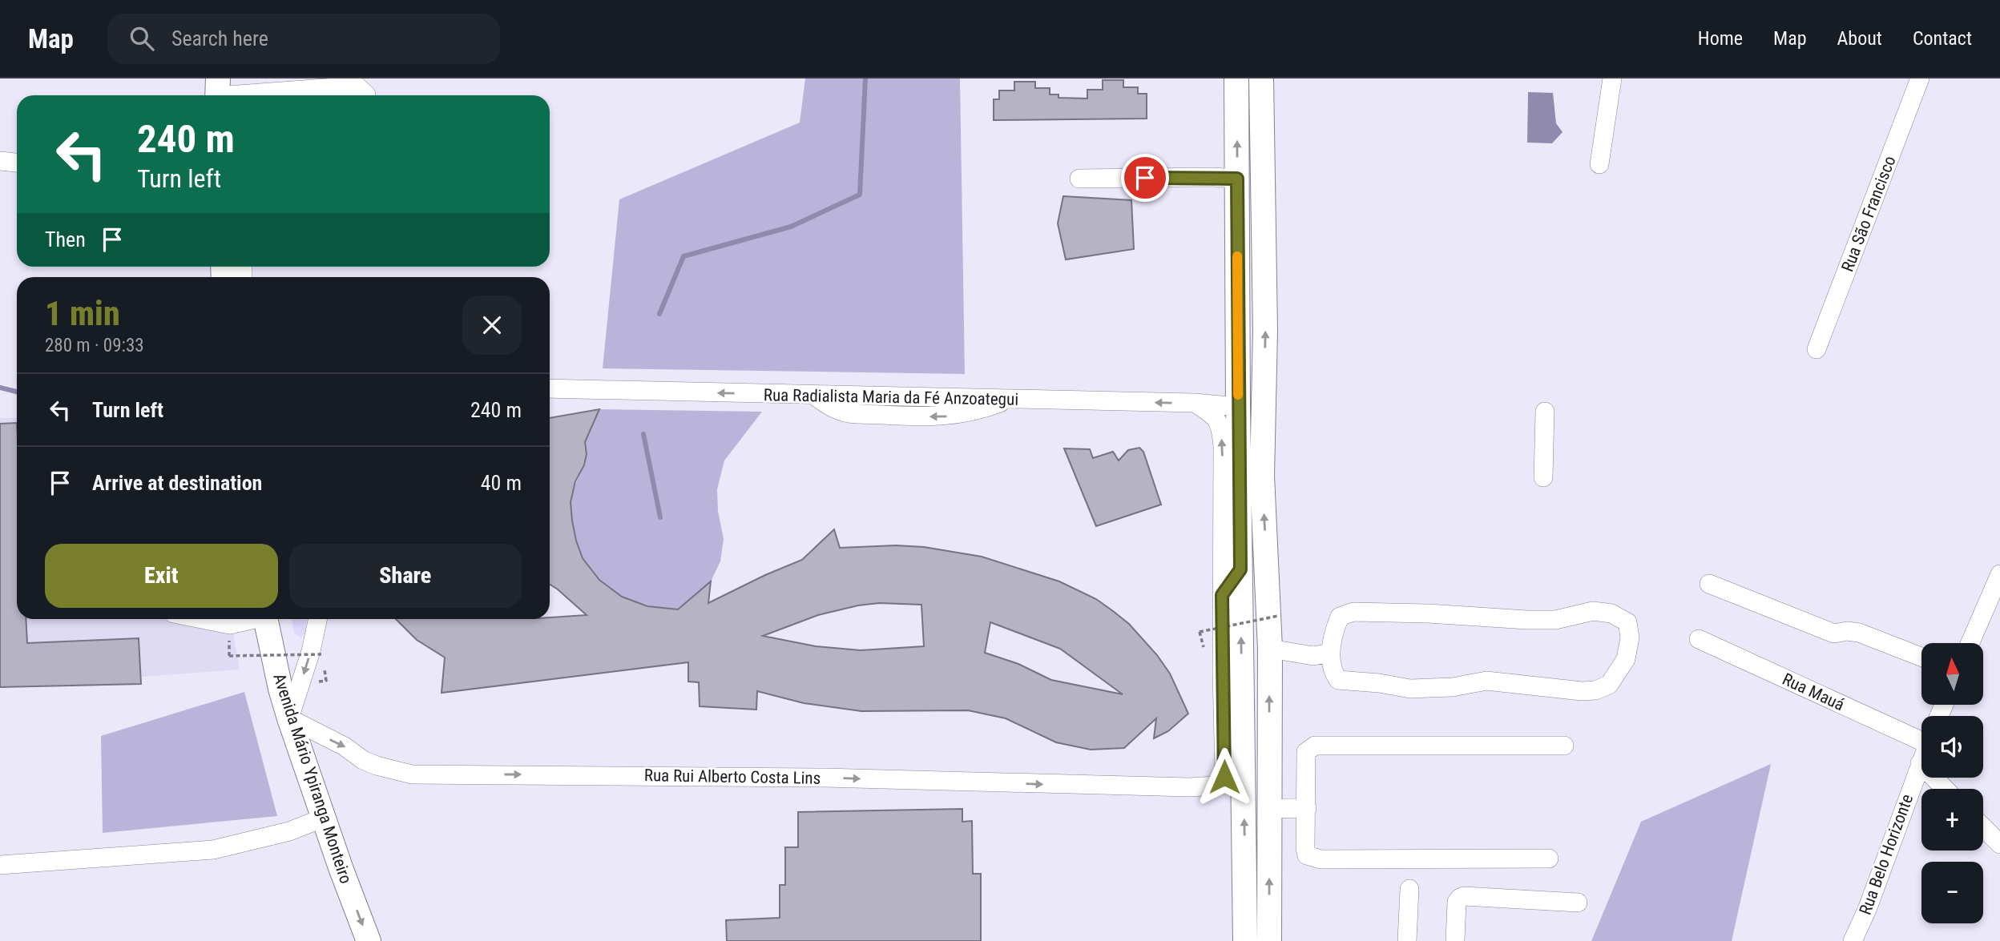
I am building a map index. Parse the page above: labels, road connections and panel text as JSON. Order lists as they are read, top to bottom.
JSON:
{
  "streets": {
    "main road": ["Avenida Mário Ypiranga Monteiro"],
    "street": [
      "Rua São Francisco",
      "Rua Radialista Maria da Fé Anzoategui",
      "Rua Mauá",
      "Rua Rui Alberto Costa Lins",
      "Rua Belo Horizonte"
    ]
  },
  "crossings": [
    ["Rua Radialista Maria da Fé Anzoategui", "Rua Rui Alberto Costa Lins"],
    ["Rua Rui Alberto Costa Lins", "Avenida Mário Ypiranga Monteiro"]
  ],
  "one_way": ["Rua Radialista Maria da Fé Anzoategui", "Avenida Mário Ypiranga Monteiro"],
  "north": "top",
  "page": {
    "header": "Map",
    "search": "Search here",
    "nav": [
      "Home",
      "Map",
      "About",
      "Contact"
    ],
    "turn": ["240 m", "Turn left"],
    "then": "Then",
    "heading": ["1 min", "280 m · 09:33"],
    "list": [
      {
        "name": "Turn left",
        "value": "240 m"
      },
      {
        "name": "Arrive at destination",
        "value": "40 m"
      }
    ],
    "buttons": ["Exit", "Share"],
    "map_buttons": ["+", "−"]
  }
}
